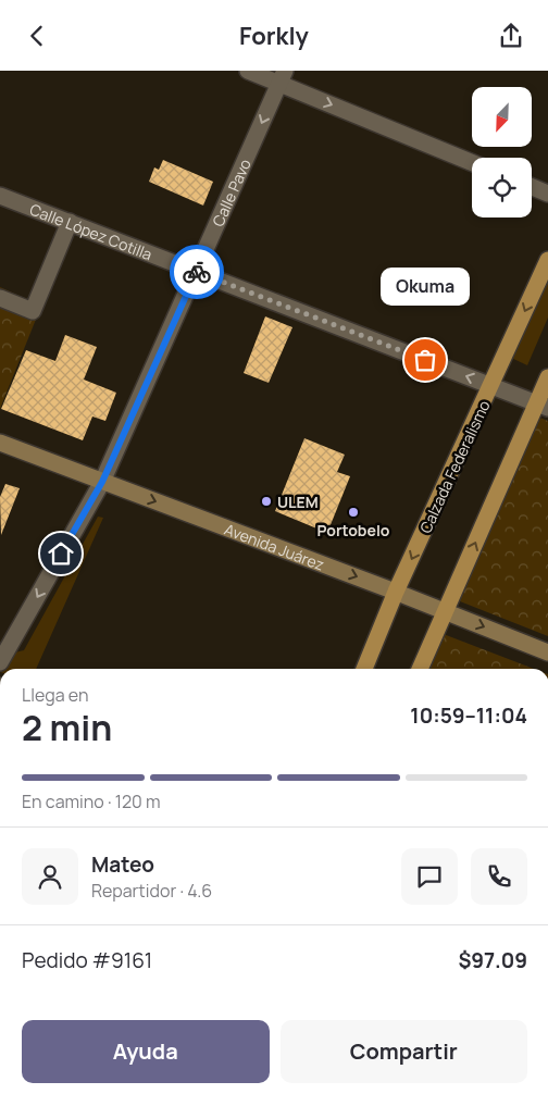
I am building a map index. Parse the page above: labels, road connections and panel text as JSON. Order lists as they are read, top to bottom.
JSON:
{
  "streets": {
    "main road": ["Calzada Federalismo", "Avenida Juárez"],
    "street": ["Calle Pavo", "Calle López Cotilla"]
  },
  "crossings": [
    ["Calle Pavo", "Calle López Cotilla"],
    ["Calle Pavo", "Avenida Juárez"],
    ["Calle López Cotilla", "Calzada Federalismo"],
    ["Calzada Federalismo", "Avenida Juárez"]
  ],
  "one_way": ["Calle Pavo", "Calle López Cotilla", "Avenida Juárez"],
  "places": ["Okuma", "ULEM", "Portobelo"],
  "north": "bottom left",
  "page": {
    "header": "Forkly",
    "bubble": "Okuma",
    "heading": ["2 min", "Llega en", "10:59–11:04"],
    "panel": [
      "Mateo",
      "Repartidor · 4.6",
      "Pedido #9161",
      "$97.09"
    ],
    "bar": "En camino · 120 m",
    "buttons": ["Ayuda", "Compartir"]
  }
}
